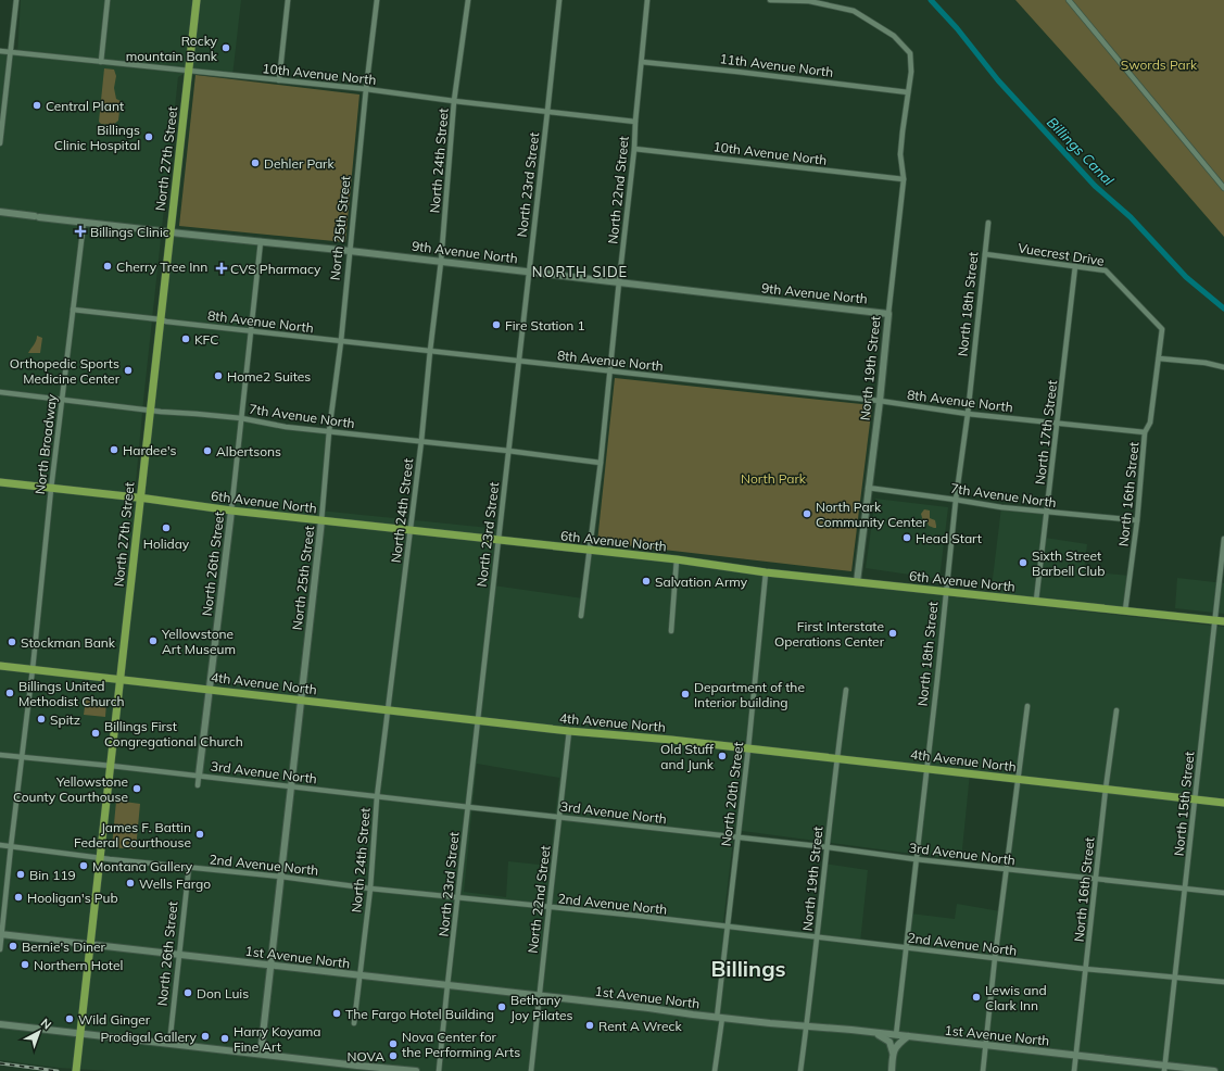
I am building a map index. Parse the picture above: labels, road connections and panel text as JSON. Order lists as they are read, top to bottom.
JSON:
{
  "streets": {
    "main road": ["North 27th Street", "6th Avenue North", "4th Avenue North"],
    "street": [
      "11th Avenue North",
      "10th Avenue North",
      "North 24th Street",
      "North 23rd Street",
      "North 22nd Street",
      "North 25th Street",
      "9th Avenue North",
      "Vuecrest Drive",
      "North 18th Street",
      "8th Avenue North",
      "North 19th Street",
      "7th Avenue North",
      "North 17th Street",
      "North Broadway",
      "North 16th Street",
      "North 26th Street",
      "3rd Avenue North",
      "North 20th Street",
      "North 15th Street",
      "2nd Avenue North",
      "1st Avenue North"
    ]
  },
  "crossings": [
    ["11th Avenue North", "North 22nd Street"],
    ["11th Avenue North", "North 19th Street"],
    ["10th Avenue North", "North 27th Street"],
    ["10th Avenue North", "North 24th Street"],
    ["10th Avenue North", "North 23rd Street"],
    ["10th Avenue North", "North 22nd Street"],
    ["10th Avenue North", "North 25th Street"],
    ["10th Avenue North", "North 19th Street"],
    ["North 27th Street", "9th Avenue North"],
    ["North 27th Street", "8th Avenue North"],
    ["North 27th Street", "7th Avenue North"],
    ["North 27th Street", "6th Avenue North"],
    ["North 27th Street", "4th Avenue North"],
    ["North 27th Street", "3rd Avenue North"],
    ["North 27th Street", "2nd Avenue North"],
    ["North 27th Street", "1st Avenue North"],
    ["North 24th Street", "9th Avenue North"],
    ["North 24th Street", "8th Avenue North"],
    ["North 24th Street", "7th Avenue North"],
    ["North 24th Street", "6th Avenue North"],
    ["North 24th Street", "4th Avenue North"],
    ["North 24th Street", "3rd Avenue North"],
    ["North 24th Street", "2nd Avenue North"],
    ["North 24th Street", "1st Avenue North"],
    ["North 23rd Street", "9th Avenue North"],
    ["North 23rd Street", "8th Avenue North"],
    ["North 23rd Street", "7th Avenue North"],
    ["North 23rd Street", "6th Avenue North"],
    ["North 23rd Street", "4th Avenue North"],
    ["North 23rd Street", "3rd Avenue North"],
    ["North 23rd Street", "2nd Avenue North"],
    ["North 23rd Street", "1st Avenue North"],
    ["North 22nd Street", "9th Avenue North"],
    ["North 22nd Street", "8th Avenue North"],
    ["North 22nd Street", "7th Avenue North"],
    ["North 22nd Street", "6th Avenue North"],
    ["North 22nd Street", "4th Avenue North"],
    ["North 22nd Street", "3rd Avenue North"],
    ["North 22nd Street", "2nd Avenue North"],
    ["North 22nd Street", "1st Avenue North"],
    ["North 25th Street", "9th Avenue North"],
    ["North 25th Street", "8th Avenue North"],
    ["North 25th Street", "7th Avenue North"],
    ["North 25th Street", "6th Avenue North"],
    ["North 25th Street", "4th Avenue North"],
    ["North 25th Street", "3rd Avenue North"],
    ["North 25th Street", "2nd Avenue North"],
    ["North 25th Street", "1st Avenue North"],
    ["9th Avenue North", "North 19th Street"],
    ["9th Avenue North", "North Broadway"],
    ["9th Avenue North", "North 26th Street"],
    ["Vuecrest Drive", "North 18th Street"],
    ["Vuecrest Drive", "North 17th Street"],
    ["Vuecrest Drive", "North 16th Street"],
    ["North 18th Street", "8th Avenue North"],
    ["North 18th Street", "7th Avenue North"],
    ["North 18th Street", "6th Avenue North"],
    ["North 18th Street", "4th Avenue North"],
    ["North 18th Street", "3rd Avenue North"],
    ["North 18th Street", "2nd Avenue North"],
    ["North 18th Street", "1st Avenue North"],
    ["8th Avenue North", "North 19th Street"],
    ["8th Avenue North", "North 17th Street"],
    ["8th Avenue North", "North Broadway"],
    ["8th Avenue North", "North 16th Street"],
    ["8th Avenue North", "North 26th Street"],
    ["North 19th Street", "7th Avenue North"],
    ["North 19th Street", "6th Avenue North"],
    ["North 19th Street", "4th Avenue North"],
    ["North 19th Street", "3rd Avenue North"],
    ["North 19th Street", "2nd Avenue North"],
    ["North 19th Street", "1st Avenue North"],
    ["7th Avenue North", "North 17th Street"],
    ["7th Avenue North", "North Broadway"],
    ["7th Avenue North", "North 16th Street"],
    ["7th Avenue North", "North 26th Street"],
    ["North 17th Street", "6th Avenue North"],
    ["North Broadway", "6th Avenue North"],
    ["North Broadway", "4th Avenue North"],
    ["North Broadway", "3rd Avenue North"],
    ["North Broadway", "2nd Avenue North"],
    ["North Broadway", "1st Avenue North"],
    ["North 16th Street", "6th Avenue North"],
    ["North 16th Street", "4th Avenue North"],
    ["North 16th Street", "3rd Avenue North"],
    ["North 16th Street", "2nd Avenue North"],
    ["North 16th Street", "1st Avenue North"],
    ["6th Avenue North", "North 26th Street"],
    ["6th Avenue North", "North 20th Street"],
    ["6th Avenue North", "North 15th Street"],
    ["North 26th Street", "4th Avenue North"],
    ["North 26th Street", "3rd Avenue North"],
    ["North 26th Street", "2nd Avenue North"],
    ["North 26th Street", "1st Avenue North"],
    ["4th Avenue North", "North 20th Street"],
    ["4th Avenue North", "North 15th Street"],
    ["3rd Avenue North", "North 20th Street"],
    ["3rd Avenue North", "North 15th Street"],
    ["North 20th Street", "2nd Avenue North"],
    ["North 20th Street", "1st Avenue North"],
    ["North 15th Street", "2nd Avenue North"],
    ["North 15th Street", "1st Avenue North"]
  ],
  "districts": ["NORTH SIDE", "Billings"],
  "water": ["Billings Canal"],
  "parks": ["Swords Park", "North Park"],
  "places": {
    "other": [
      "Rocky mountain Bank",
      "Central Plant",
      "Billings Clinic Hospital",
      "Dehler Park",
      "Cherry Tree Inn",
      "Fire Station 1",
      "KFC",
      "Orthopedic Sports Medicine Center",
      "Home2 Suites",
      "Hardee's",
      "Albertsons",
      "North Park Community Center",
      "Holiday",
      "Head Start",
      "Sixth Street Barbell Club",
      "Salvation Army",
      "First Interstate Operations Center",
      "Yellowstone Art Museum",
      "Stockman Bank",
      "Billings United Methodist Church",
      "Department of the Interior building",
      "Spitz",
      "Billings First Congregational Church",
      "Old Stuff and Junk",
      "Yellowstone County Courthouse",
      "James F. Battin Federal Courthouse",
      "Montana Gallery",
      "Bin 119",
      "Wells Fargo",
      "Hooligan's Pub",
      "Bernie's Diner",
      "Northern Hotel",
      "Don Luis",
      "Lewis and Clark Inn",
      "Bethany Joy Pilates",
      "The Fargo Hotel Building",
      "Wild Ginger",
      "Rent A Wreck",
      "Prodigal Gallery",
      "Harry Koyama Fine Art",
      "Nova Center for the Performing Arts",
      "NOVA"
    ],
    "health": ["Billings Clinic", "CVS Pharmacy"]
  },
  "north": "top right"
}
